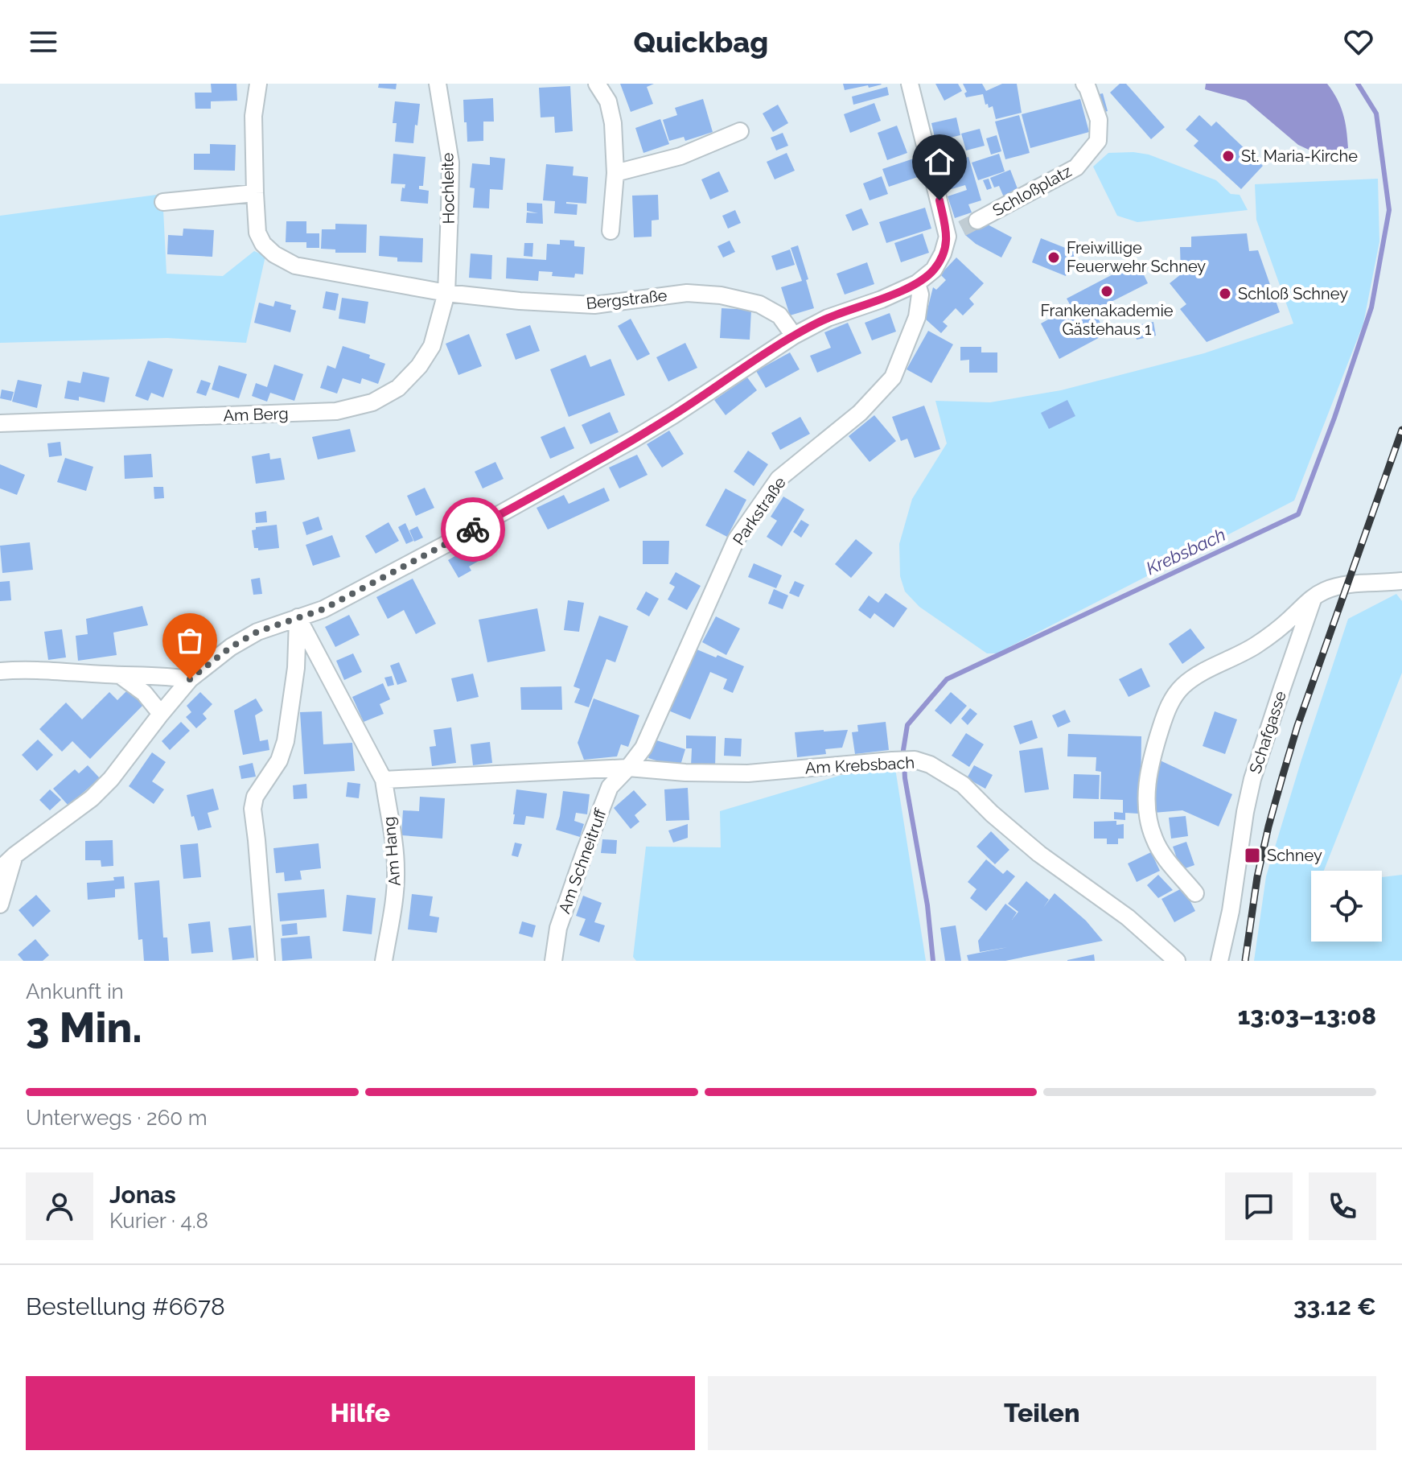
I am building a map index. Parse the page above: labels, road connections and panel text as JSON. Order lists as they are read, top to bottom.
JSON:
{
  "streets": {
    "street": [
      "Hochleite",
      "Schloßplatz",
      "Bergstraße",
      "Am Berg",
      "Parkstraße",
      "Schafgasse",
      "Am Krebsbach",
      "Am Hang",
      "Am Schneitruff"
    ]
  },
  "crossings": [
    ["Hochleite", "Bergstraße"],
    ["Hochleite", "Am Berg"],
    ["Bergstraße", "Am Berg"],
    ["Parkstraße", "Am Krebsbach"],
    ["Parkstraße", "Am Schneitruff"],
    ["Am Krebsbach", "Am Hang"],
    ["Am Krebsbach", "Am Schneitruff"]
  ],
  "water": ["Krebsbach"],
  "places": {
    "other": [
      "St. Maria-Kirche",
      "Freiwillige Feuerwehr Schney",
      "Frankenakademie Gästehaus 1",
      "Schloß Schney"
    ],
    "transit": ["Schney"]
  },
  "page": {
    "header": "Quickbag",
    "heading": ["3 Min.", "Ankunft in", "13:03–13:08"],
    "panel": [
      "Jonas",
      "Kurier · 4.8",
      "Bestellung #6678",
      "33.12 €"
    ],
    "bar": "Unterwegs · 260 m",
    "buttons": ["Hilfe", "Teilen"]
  }
}
